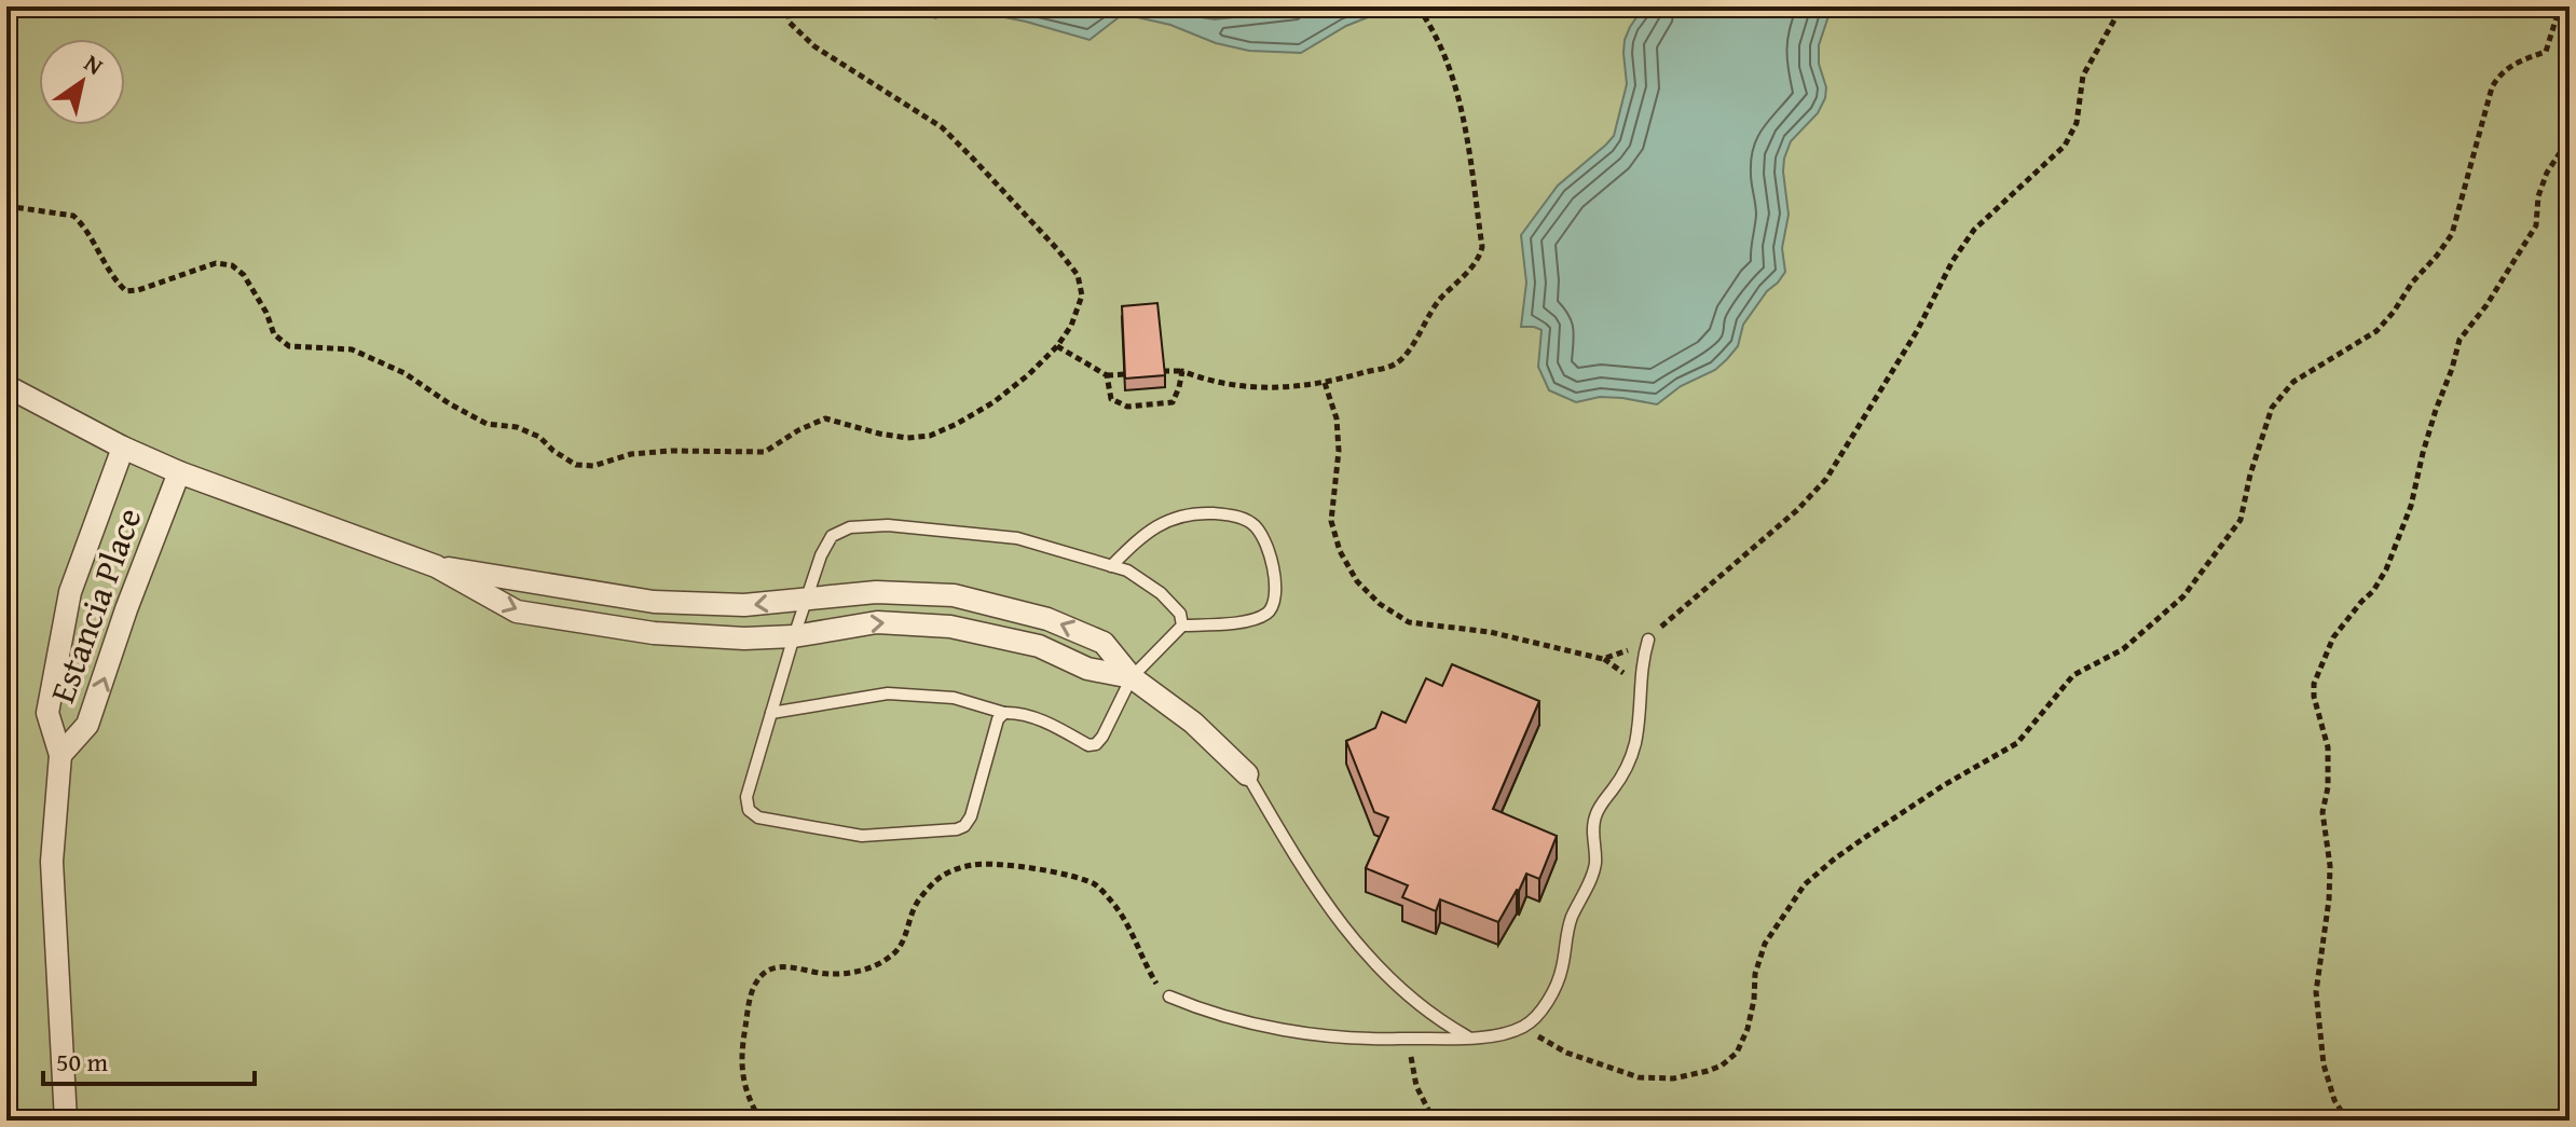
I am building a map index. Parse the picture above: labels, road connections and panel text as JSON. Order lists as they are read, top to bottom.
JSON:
{
  "streets": {
    "street": ["Estancia Place"]
  },
  "scale_bar": "50 m",
  "north": "top right"
}
